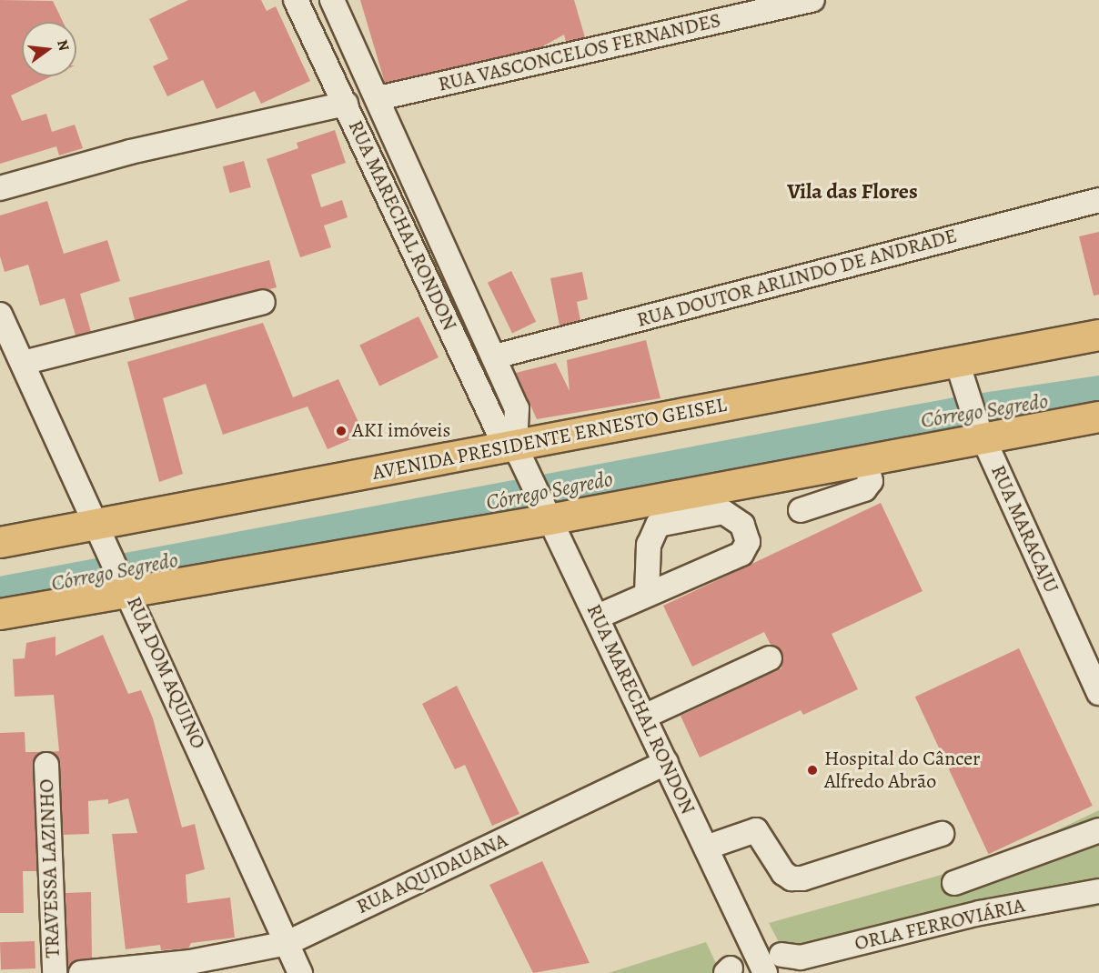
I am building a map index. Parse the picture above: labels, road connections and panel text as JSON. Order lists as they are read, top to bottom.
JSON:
{
  "streets": {
    "main road": ["AVENIDA PRESIDENTE ERNESTO GEISEL"],
    "street": [
      "RUA VASCONCELOS FERNANDES",
      "RUA MARECHAL RONDON",
      "RUA DOUTOR ARLINDO DE ANDRADE",
      "RUA MARACAJU",
      "RUA DOM AQUINO",
      "TRAVESSA LAZINHO",
      "RUA AQUIDAUANA",
      "ORLA FERROVIÁRIA"
    ]
  },
  "crossings": [
    ["RUA VASCONCELOS FERNANDES", "RUA MARECHAL RONDON"],
    ["RUA MARECHAL RONDON", "RUA DOUTOR ARLINDO DE ANDRADE"],
    ["RUA MARECHAL RONDON", "AVENIDA PRESIDENTE ERNESTO GEISEL"],
    ["RUA MARECHAL RONDON", "RUA AQUIDAUANA"],
    ["AVENIDA PRESIDENTE ERNESTO GEISEL", "RUA MARACAJU"],
    ["AVENIDA PRESIDENTE ERNESTO GEISEL", "RUA DOM AQUINO"],
    ["RUA DOM AQUINO", "RUA AQUIDAUANA"]
  ],
  "districts": ["Vila das Flores"],
  "water": ["Córrego Segredo"],
  "places": ["AKI imóveis", "Hospital do Câncer Alfredo Abrão"],
  "north": "right"
}
